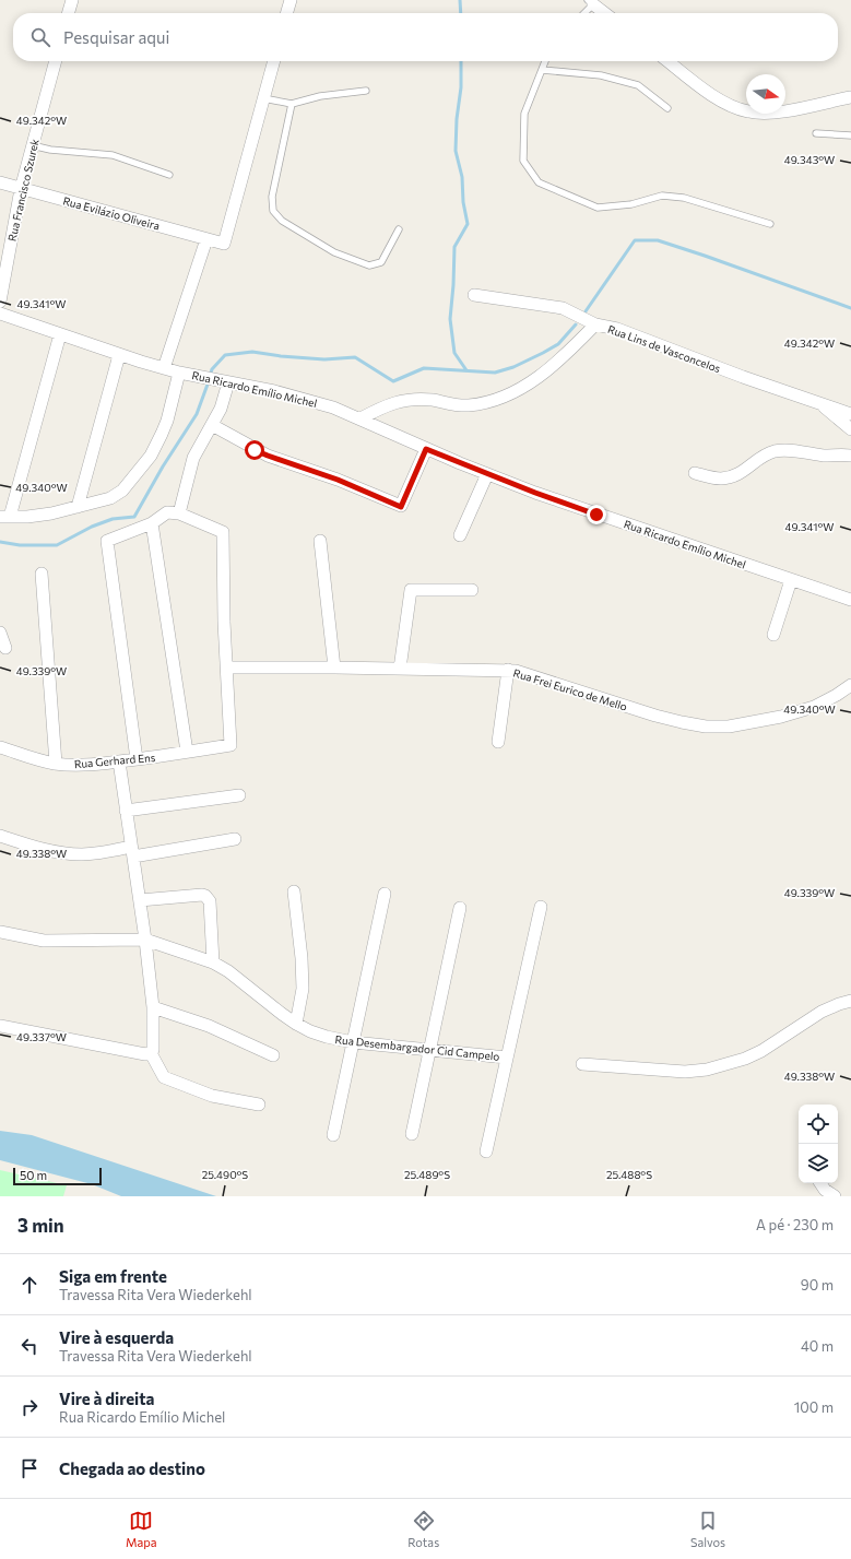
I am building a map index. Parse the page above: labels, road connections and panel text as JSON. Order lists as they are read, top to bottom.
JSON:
{
  "streets": {
    "street": [
      "Rua Francisco Szurek",
      "Rua Evilázio Oliveira",
      "Rua Lins de Vasconcelos",
      "Rua Ricardo Emílio Michel",
      "Rua Frei Eurico de Mello",
      "Rua Gerhard Ens",
      "Rua Desembargador Cid Campelo"
    ]
  },
  "crossings": [
    ["Rua Francisco Szurek", "Rua Evilázio Oliveira"],
    ["Rua Frei Eurico de Mello", "Rua Gerhard Ens"]
  ],
  "scale_bar": "50 m",
  "north": "right",
  "page": {
    "search": "Pesquisar aqui",
    "scale": "50 m",
    "heading": ["3 min", "A pé · 230 m"],
    "list": [
      ["Siga em frente", "Travessa Rita Vera Wiederkehl", "90 m"],
      ["Vire à esquerda", "Travessa Rita Vera Wiederkehl", "40 m"],
      ["Vire à direita", "Rua Ricardo Emílio Michel", "100 m"],
      "Chegada ao destino"
    ],
    "nav": ["Mapa", "Rotas", "Salvos"]
  },
  "coordinates": [
    "49.342°W",
    "49.343°W",
    "49.341°W",
    "49.340°W",
    "49.339°W",
    "49.338°W",
    "49.337°W",
    "25.490°S",
    "25.489°S",
    "25.488°S"
  ]
}
